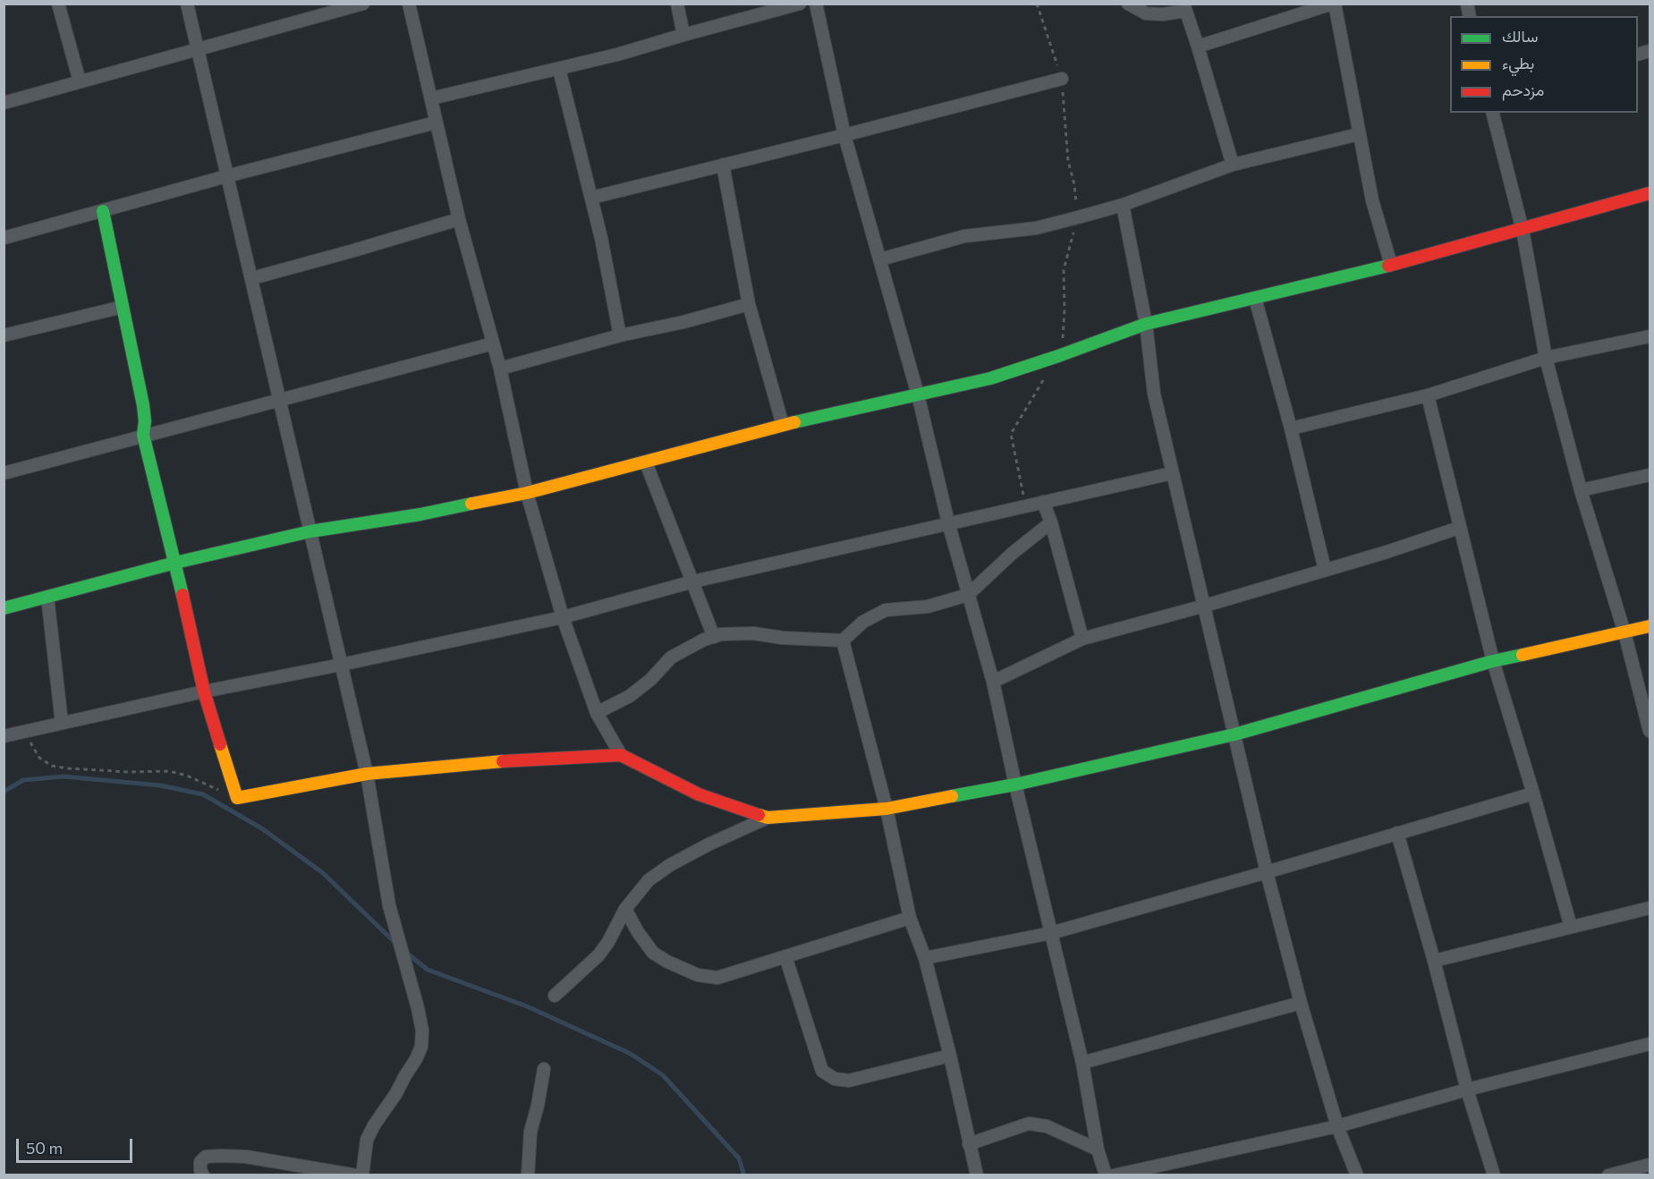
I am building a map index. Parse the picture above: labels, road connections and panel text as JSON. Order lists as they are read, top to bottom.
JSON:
{
  "legend": ["سالك", "بطيء", "مزدحم"],
  "scale_bar": "50 m"
}
